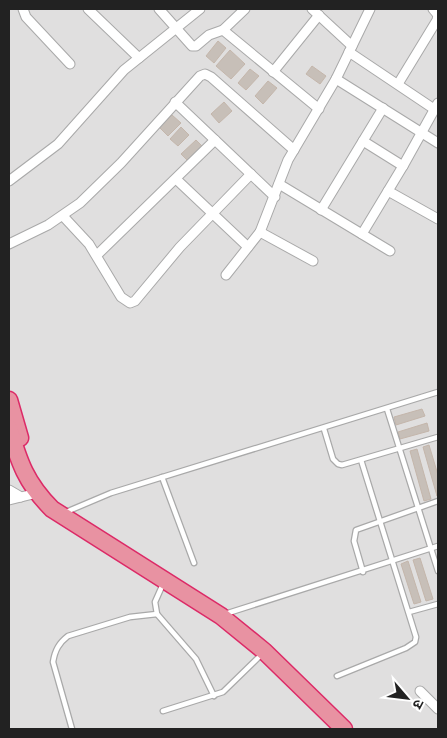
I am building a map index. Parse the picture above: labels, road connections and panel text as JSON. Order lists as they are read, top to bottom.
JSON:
{
  "north": "bottom right"
}
